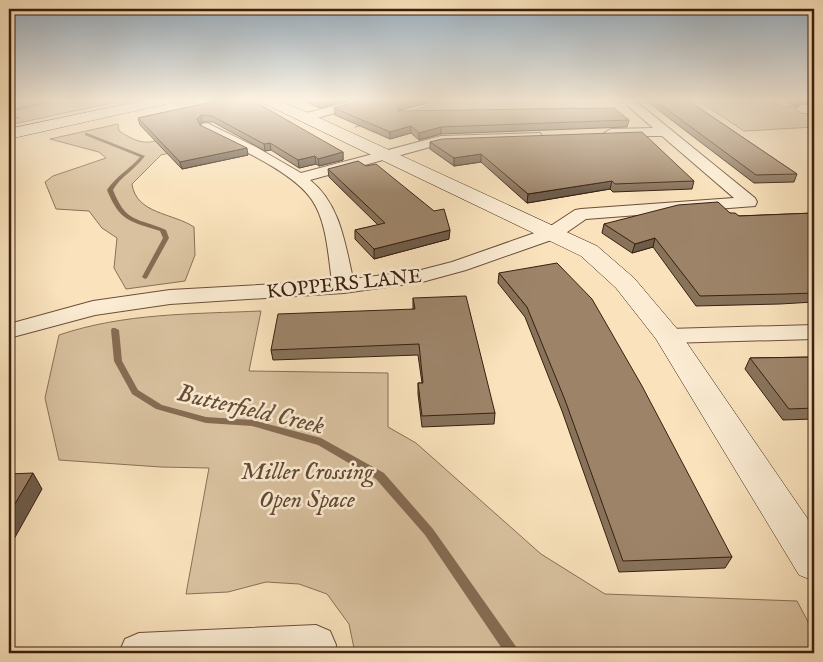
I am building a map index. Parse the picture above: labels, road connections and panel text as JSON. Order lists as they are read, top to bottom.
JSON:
{
  "streets": {
    "street": ["KOPPERS LANE"]
  },
  "water": ["Butterfield Creek"],
  "parks": ["Miller Crossing Open Space"]
}
